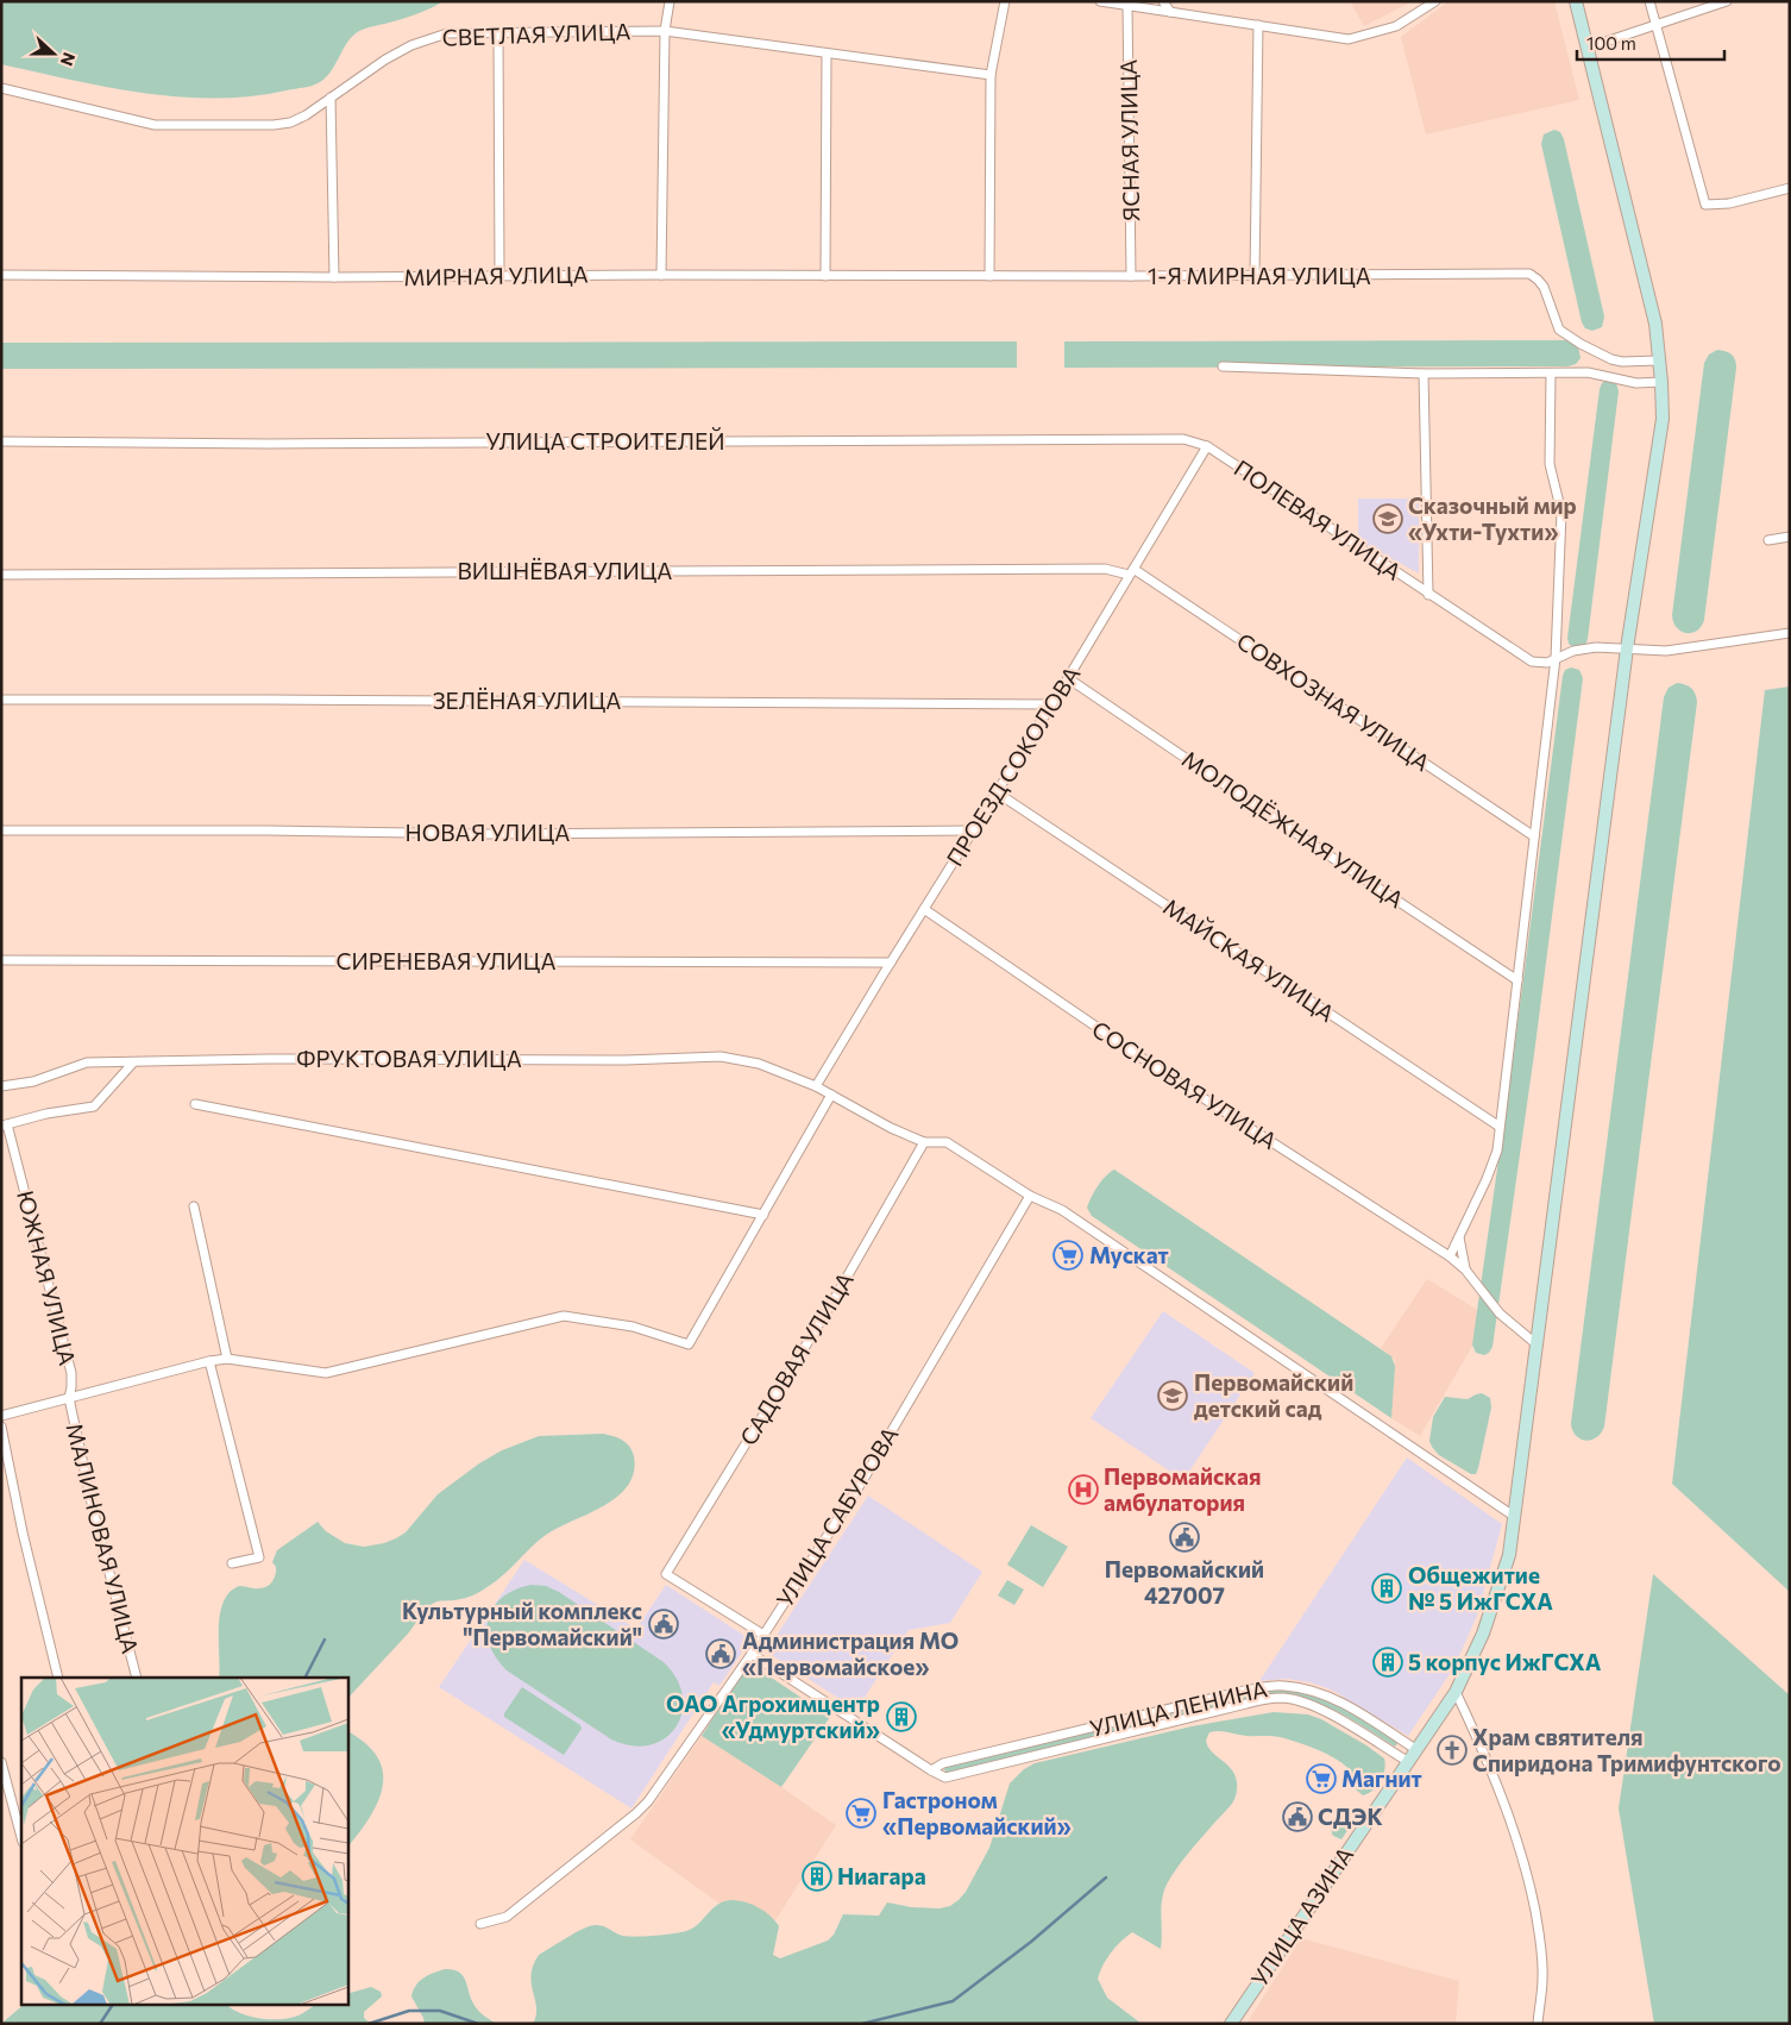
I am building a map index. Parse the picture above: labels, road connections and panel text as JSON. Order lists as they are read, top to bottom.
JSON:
{
  "streets": {
    "street": [
      "СВЕТЛАЯ УЛИЦА",
      "ЯСНАЯ УЛИЦА",
      "МИРНАЯ УЛИЦА",
      "1-Я МИРНАЯ УЛИЦА",
      "УЛИЦА СТРОИТЕЛЕЙ",
      "ПОЛЕВАЯ УЛИЦА",
      "ВИШНЁВАЯ УЛИЦА",
      "ЗЕЛЁНАЯ УЛИЦА",
      "СОВХОЗНАЯ УЛИЦА",
      "ПРОЕЗД СОКОЛОВА",
      "МОЛОДЁЖНАЯ УЛИЦА",
      "НОВАЯ УЛИЦА",
      "МАЙСКАЯ УЛИЦА",
      "СИРЕНЕВАЯ УЛИЦА",
      "ФРУКТОВАЯ УЛИЦА",
      "СОСНОВАЯ УЛИЦА",
      "ЮЖНАЯ УЛИЦА",
      "САДОВАЯ УЛИЦА",
      "УЛИЦА САБУРОВА",
      "МАЛИНОВАЯ УЛИЦА",
      "УЛИЦА ЛЕНИНА",
      "УЛИЦА АЗИНА"
    ]
  },
  "crossings": [
    ["ЯСНАЯ УЛИЦА", "1-Я МИРНАЯ УЛИЦА"],
    ["МИРНАЯ УЛИЦА", "1-Я МИРНАЯ УЛИЦА"],
    ["1-Я МИРНАЯ УЛИЦА", "УЛИЦА АЗИНА"],
    ["УЛИЦА СТРОИТЕЛЕЙ", "ПОЛЕВАЯ УЛИЦА"],
    ["УЛИЦА СТРОИТЕЛЕЙ", "ПРОЕЗД СОКОЛОВА"],
    ["ПОЛЕВАЯ УЛИЦА", "ПРОЕЗД СОКОЛОВА"],
    ["ПОЛЕВАЯ УЛИЦА", "УЛИЦА АЗИНА"],
    ["ВИШНЁВАЯ УЛИЦА", "СОВХОЗНАЯ УЛИЦА"],
    ["ВИШНЁВАЯ УЛИЦА", "ПРОЕЗД СОКОЛОВА"],
    ["ЗЕЛЁНАЯ УЛИЦА", "ПРОЕЗД СОКОЛОВА"],
    ["СОВХОЗНАЯ УЛИЦА", "ПРОЕЗД СОКОЛОВА"],
    ["ПРОЕЗД СОКОЛОВА", "МОЛОДЁЖНАЯ УЛИЦА"],
    ["ПРОЕЗД СОКОЛОВА", "НОВАЯ УЛИЦА"],
    ["ПРОЕЗД СОКОЛОВА", "МАЙСКАЯ УЛИЦА"],
    ["ПРОЕЗД СОКОЛОВА", "СИРЕНЕВАЯ УЛИЦА"],
    ["ПРОЕЗД СОКОЛОВА", "ФРУКТОВАЯ УЛИЦА"],
    ["ПРОЕЗД СОКОЛОВА", "СОСНОВАЯ УЛИЦА"],
    ["ФРУКТОВАЯ УЛИЦА", "САДОВАЯ УЛИЦА"],
    ["ФРУКТОВАЯ УЛИЦА", "УЛИЦА САБУРОВА"],
    ["ФРУКТОВАЯ УЛИЦА", "УЛИЦА АЗИНА"],
    ["СОСНОВАЯ УЛИЦА", "УЛИЦА АЗИНА"],
    ["ЮЖНАЯ УЛИЦА", "МАЛИНОВАЯ УЛИЦА"],
    ["САДОВАЯ УЛИЦА", "УЛИЦА САБУРОВА"],
    ["УЛИЦА САБУРОВА", "УЛИЦА ЛЕНИНА"],
    ["УЛИЦА ЛЕНИНА", "УЛИЦА АЗИНА"]
  ],
  "places": {
    "school or university": ["Сказочный мир «Ухти-Тухти»", "Первомайский детский сад"],
    "supermarket": ["Мускат", "Магнит", "Гастроном «Первомайский»"],
    "hospital": ["Первомайская амбулатория"],
    "public building": [
      "Первомайский 427007",
      "Культурный комплекс \"Первомайский\"",
      "Администрация МО «Первомайское»",
      "СДЭК"
    ],
    "building": [
      "Общежитие № 5 ИжГСХА",
      "5 корпус ИжГСХА",
      "ОАО Агрохимцентр «Удмуртский»",
      "Ниагара"
    ],
    "church": ["Храм святителя Спиридона Тримифунтского"]
  },
  "scale_bar": "100 m",
  "north": "right"
}
